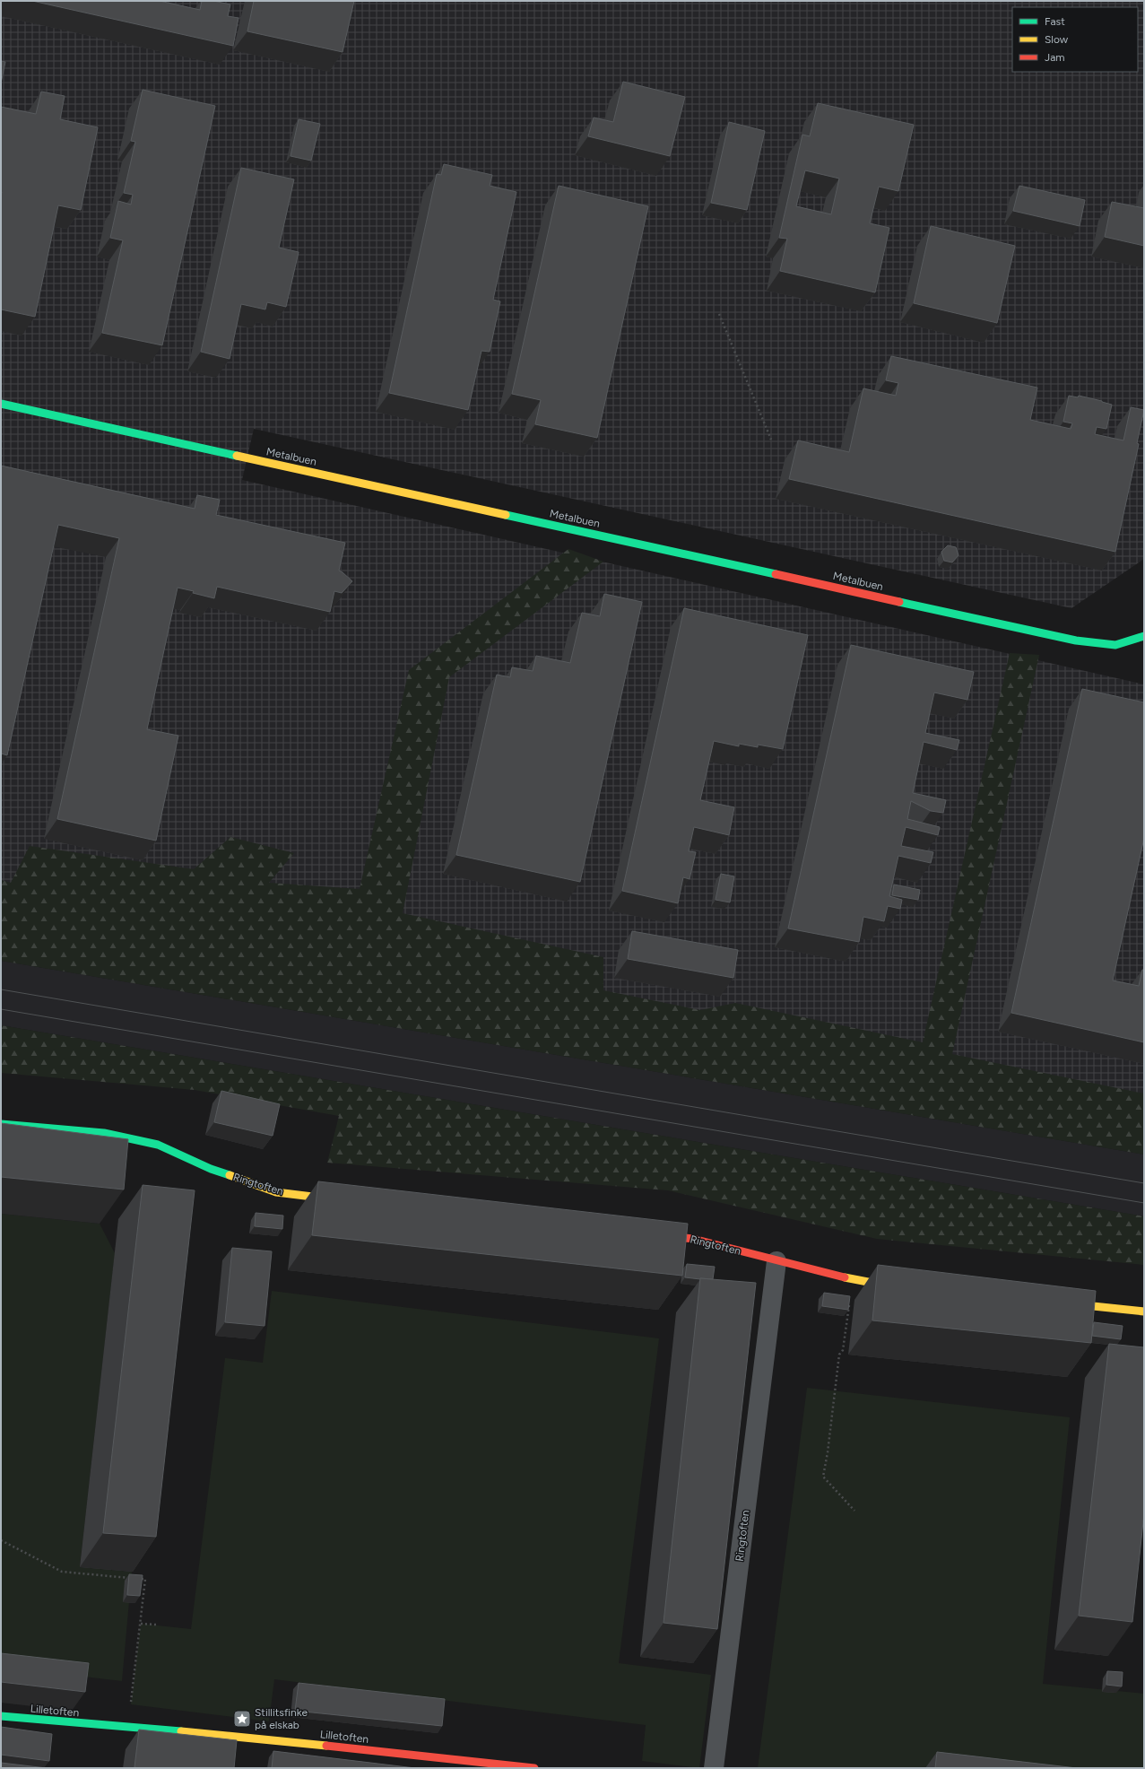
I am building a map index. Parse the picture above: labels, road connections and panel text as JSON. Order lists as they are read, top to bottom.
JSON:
{
  "streets": {
    "street": ["Metalbuen", "Ringtoften", "Lilletoften"]
  },
  "places": {
    "place": ["Stillitsfinke på elskab"]
  },
  "legend": ["Fast", "Slow", "Jam"]
}
